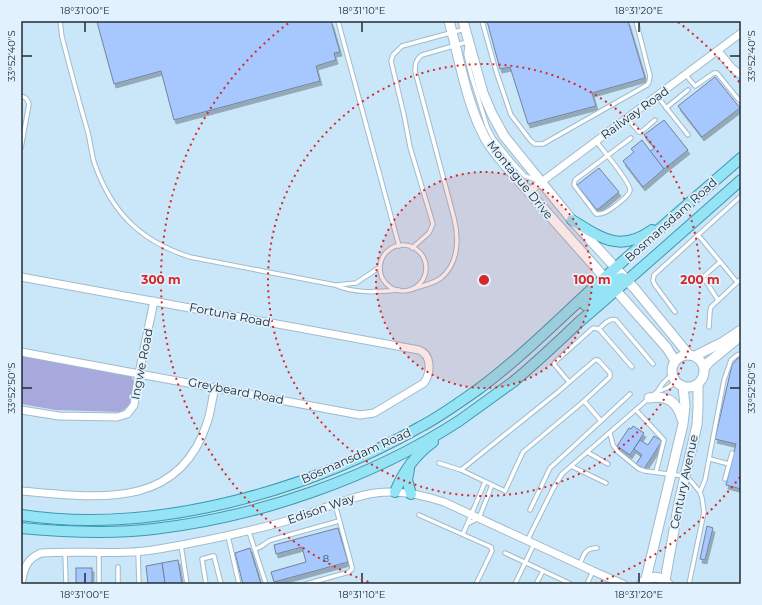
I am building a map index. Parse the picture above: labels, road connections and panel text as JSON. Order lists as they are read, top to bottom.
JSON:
{
  "streets": {
    "main road": ["Bosmansdam Road"],
    "street": [
      "Railway Road",
      "Montague Drive",
      "Fortuna Road",
      "Ingwe Road",
      "Greybeard Road",
      "Century Avenue",
      "Edison Way"
    ]
  },
  "crossings": [
    ["Railway Road", "Montague Drive"],
    ["Montague Drive", "Bosmansdam Road"],
    ["Fortuna Road", "Ingwe Road"],
    ["Fortuna Road", "Greybeard Road"],
    ["Ingwe Road", "Greybeard Road"]
  ],
  "house_numbers": ["8"],
  "coordinates": [
    "18°31'00\"E",
    "18°31'10\"E",
    "18°31'20\"E",
    "33°52'40\"S",
    "33°52'50\"S"
  ],
  "rings": ["100 m", "200 m", "300 m"]
}
